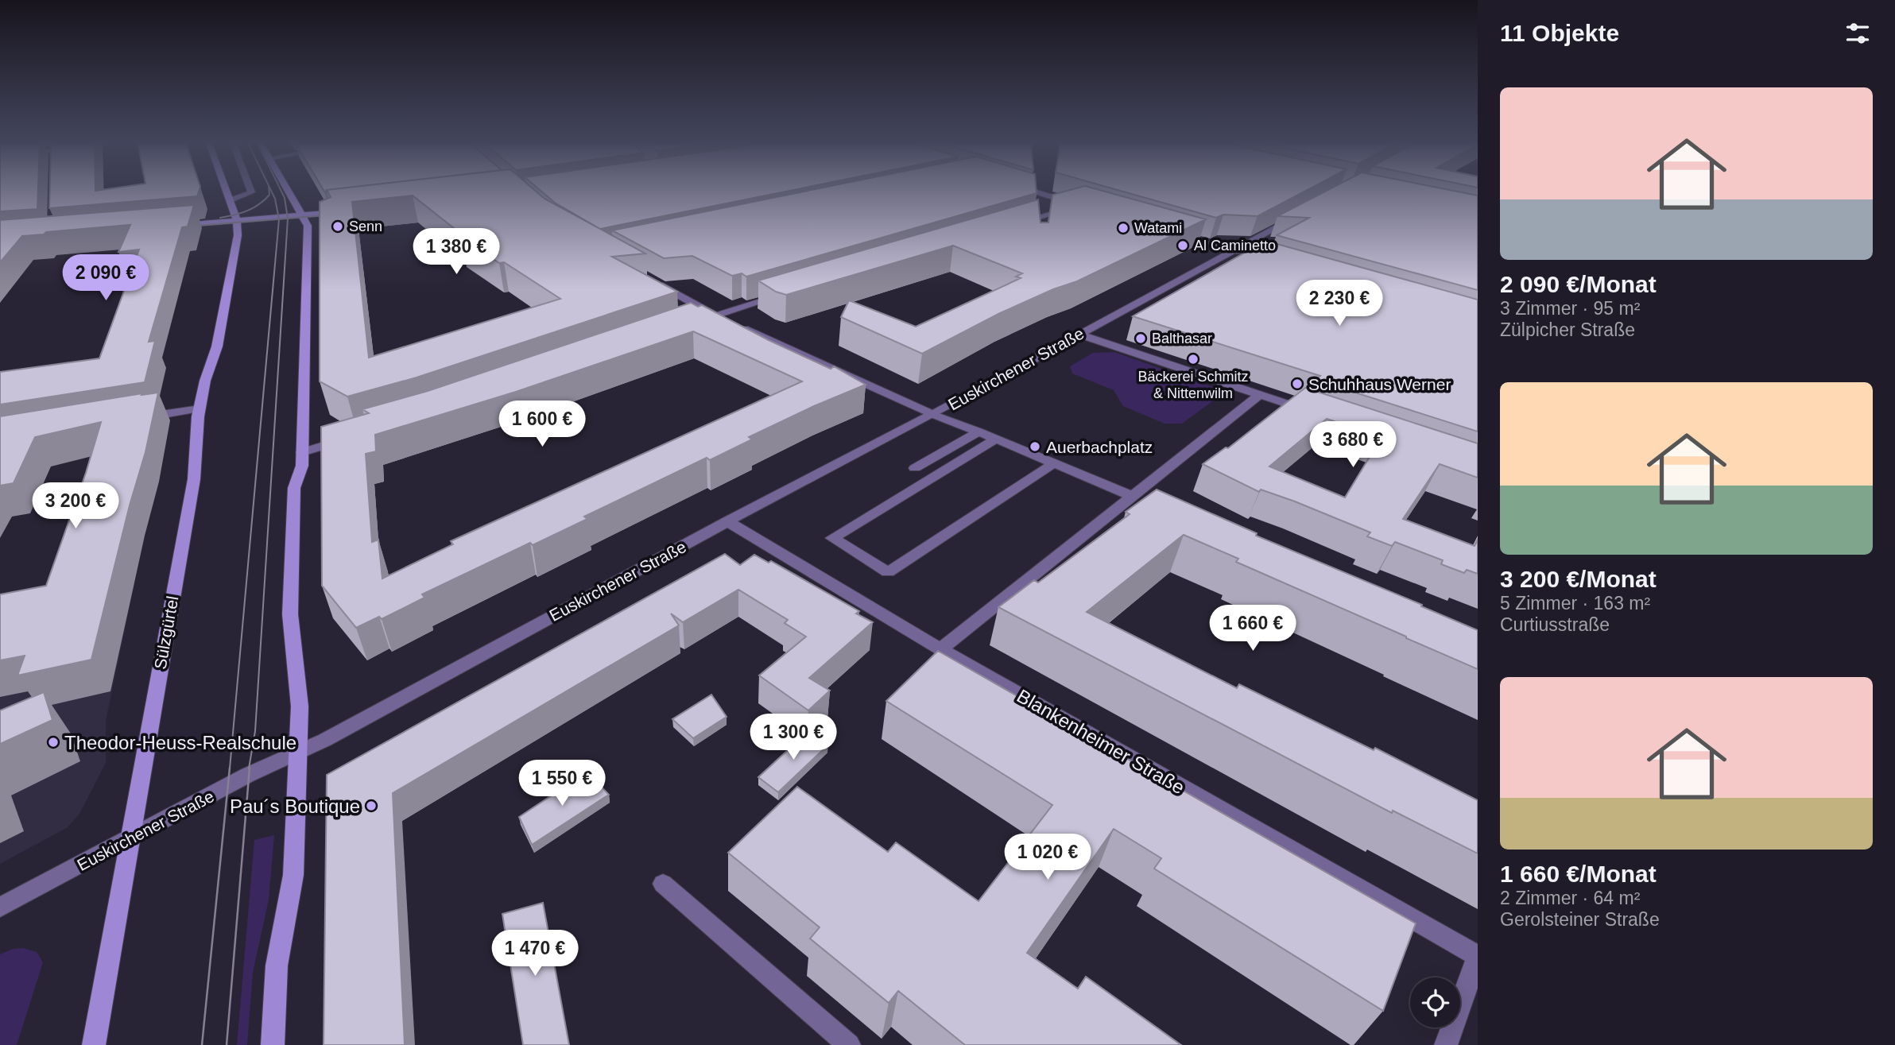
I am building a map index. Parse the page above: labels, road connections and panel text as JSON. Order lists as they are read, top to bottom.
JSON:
{
  "streets": {
    "main road": ["Sülzgürtel"],
    "street": ["Euskirchener Straße", "Blankenheimer Straße"]
  },
  "crossings": [
    ["Euskirchener Straße", "Sülzgürtel"],
    ["Euskirchener Straße", "Blankenheimer Straße"]
  ],
  "places": [
    "Senn",
    "Watami",
    "Al Caminetto",
    "Balthasar",
    "Bäckerei Schmitz & Nittenwilm",
    "Schuhhaus Werner",
    "Auerbachplatz",
    "Theodor-Heuss-Realschule",
    "Pau´s Boutique"
  ],
  "page": {
    "heading": "11 Objekte",
    "list": [
      {
        "name": "2 090 €/Monat",
        "note": "3 Zimmer · 95 m² · Zülpicher Straße"
      },
      {
        "name": "3 200 €/Monat",
        "note": "5 Zimmer · 163 m² · Curtiusstraße"
      },
      {
        "name": "1 660 €/Monat",
        "note": "2 Zimmer · 64 m² · Gerolsteiner Straße"
      }
    ],
    "price": [
      "1 380 €",
      "2 090 €",
      "2 230 €",
      "1 600 €",
      "3 680 €",
      "3 200 €",
      "1 660 €",
      "1 300 €",
      "1 550 €",
      "1 020 €",
      "1 470 €"
    ]
  }
}
